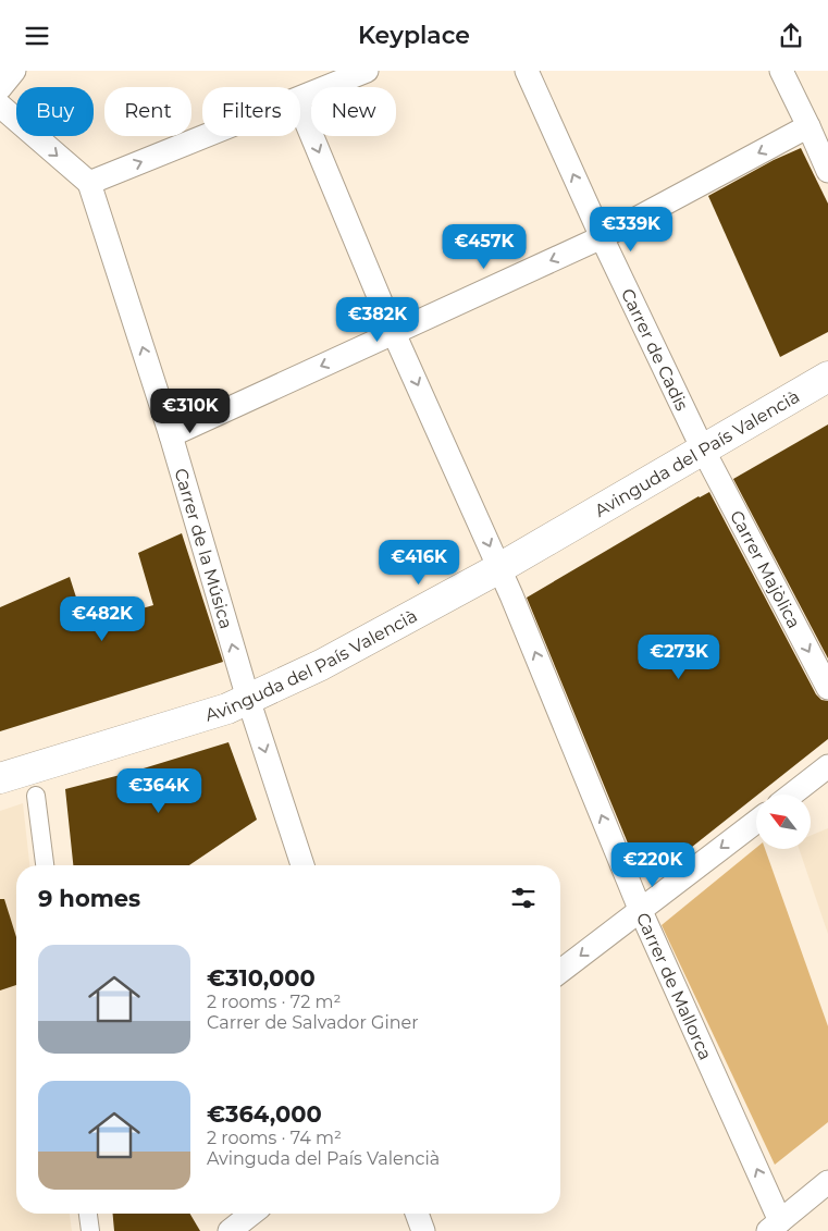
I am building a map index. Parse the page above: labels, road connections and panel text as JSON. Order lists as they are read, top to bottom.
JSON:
{
  "streets": {
    "street": [
      "Carrer de Cadis",
      "Avinguda del País Valencià",
      "Carrer de la Música",
      "Carrer Majòlica",
      "Carrer de Mallorca"
    ]
  },
  "crossings": [
    ["Carrer de Cadis", "Avinguda del País Valencià"],
    ["Carrer de Cadis", "Carrer Majòlica"],
    ["Avinguda del País Valencià", "Carrer de la Música"],
    ["Avinguda del País Valencià", "Carrer Majòlica"],
    ["Avinguda del País Valencià", "Carrer de Mallorca"]
  ],
  "one_way": ["Carrer de Cadis", "Carrer Majòlica"],
  "north": "top left",
  "page": {
    "header": "Keyplace",
    "chip": [
      "Buy",
      "Rent",
      "Filters",
      "New"
    ],
    "price": [
      "€339K",
      "€457K",
      "€382K",
      "€310K",
      "€416K",
      "€482K",
      "€273K",
      "€364K",
      "€220K"
    ],
    "heading": "9 homes",
    "list": [
      {
        "name": "€310,000",
        "note": "2 rooms · 72 m² · Carrer de Salvador Giner"
      },
      {
        "name": "€364,000",
        "note": "2 rooms · 74 m² · Avinguda del País Valencià"
      }
    ]
  }
}
